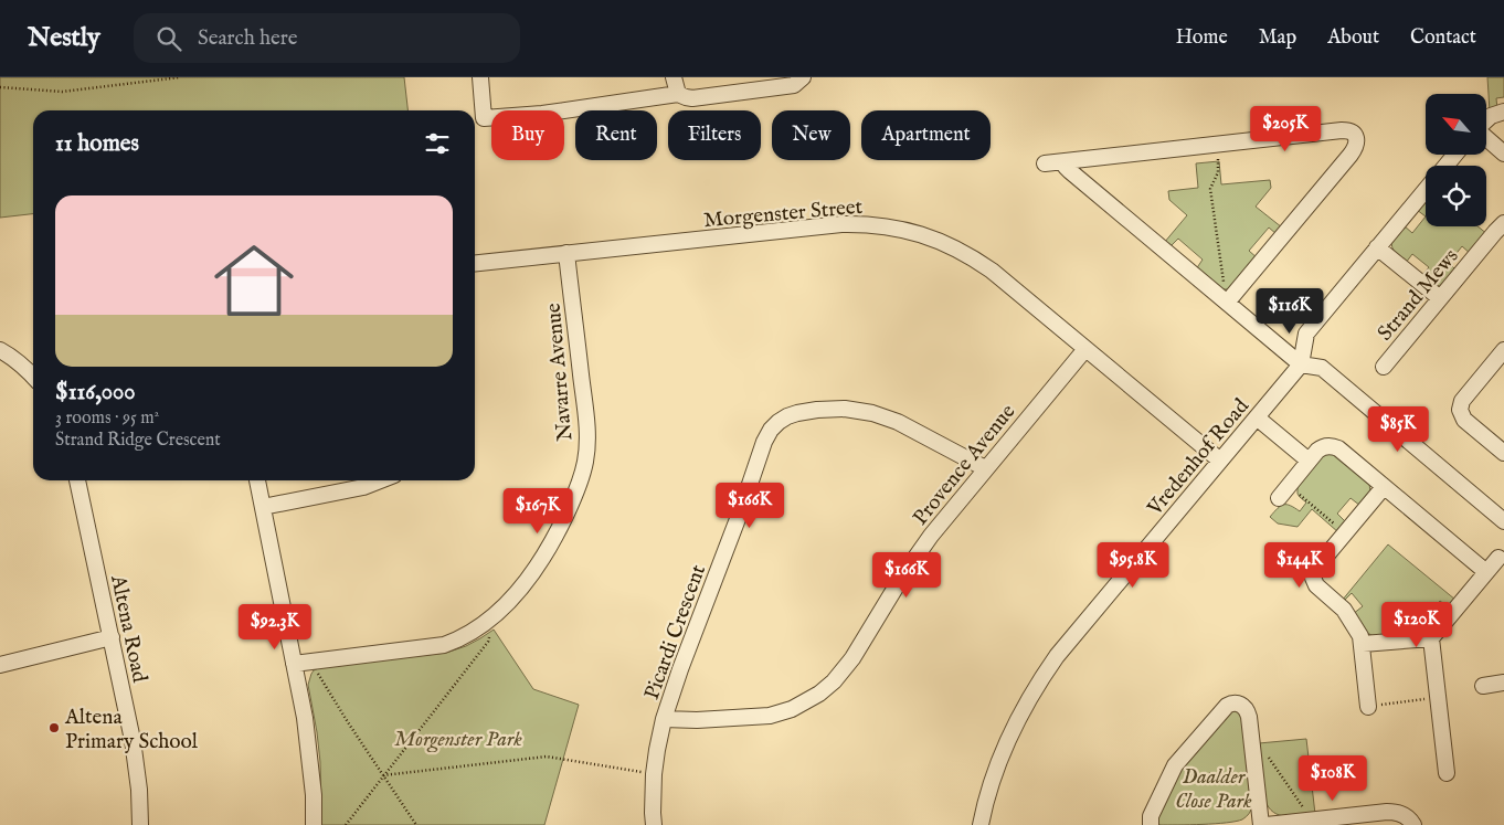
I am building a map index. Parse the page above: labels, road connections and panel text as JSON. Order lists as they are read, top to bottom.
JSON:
{
  "streets": {
    "street": [
      "Morgenster Street",
      "Strand Mews",
      "Navarre Avenue",
      "Vredenhof Road",
      "Provence Avenue",
      "Altena Road",
      "Picardi Crescent"
    ]
  },
  "crossings": [
    ["Morgenster Street", "Navarre Avenue"],
    ["Morgenster Street", "Vredenhof Road"],
    ["Morgenster Street", "Provence Avenue"],
    ["Provence Avenue", "Picardi Crescent"]
  ],
  "parks": ["Morgenster Park", "Daalder Close Park"],
  "places": ["Altena Primary School"],
  "north": "top left",
  "page": {
    "header": "Nestly",
    "search": "Search here",
    "nav": [
      "Home",
      "Map",
      "About",
      "Contact"
    ],
    "price": [
      "$205K",
      "$116K",
      "$85K",
      "$166K",
      "$167K",
      "$95.8K",
      "$144K",
      "$166K",
      "$120K",
      "$92.3K",
      "$108K"
    ],
    "chip": [
      "Buy",
      "Rent",
      "Filters",
      "New",
      "Apartment"
    ],
    "heading": "11 homes",
    "list": [
      {
        "name": "$116,000",
        "note": "3 rooms · 95 m² · Strand Ridge Crescent"
      }
    ]
  }
}
